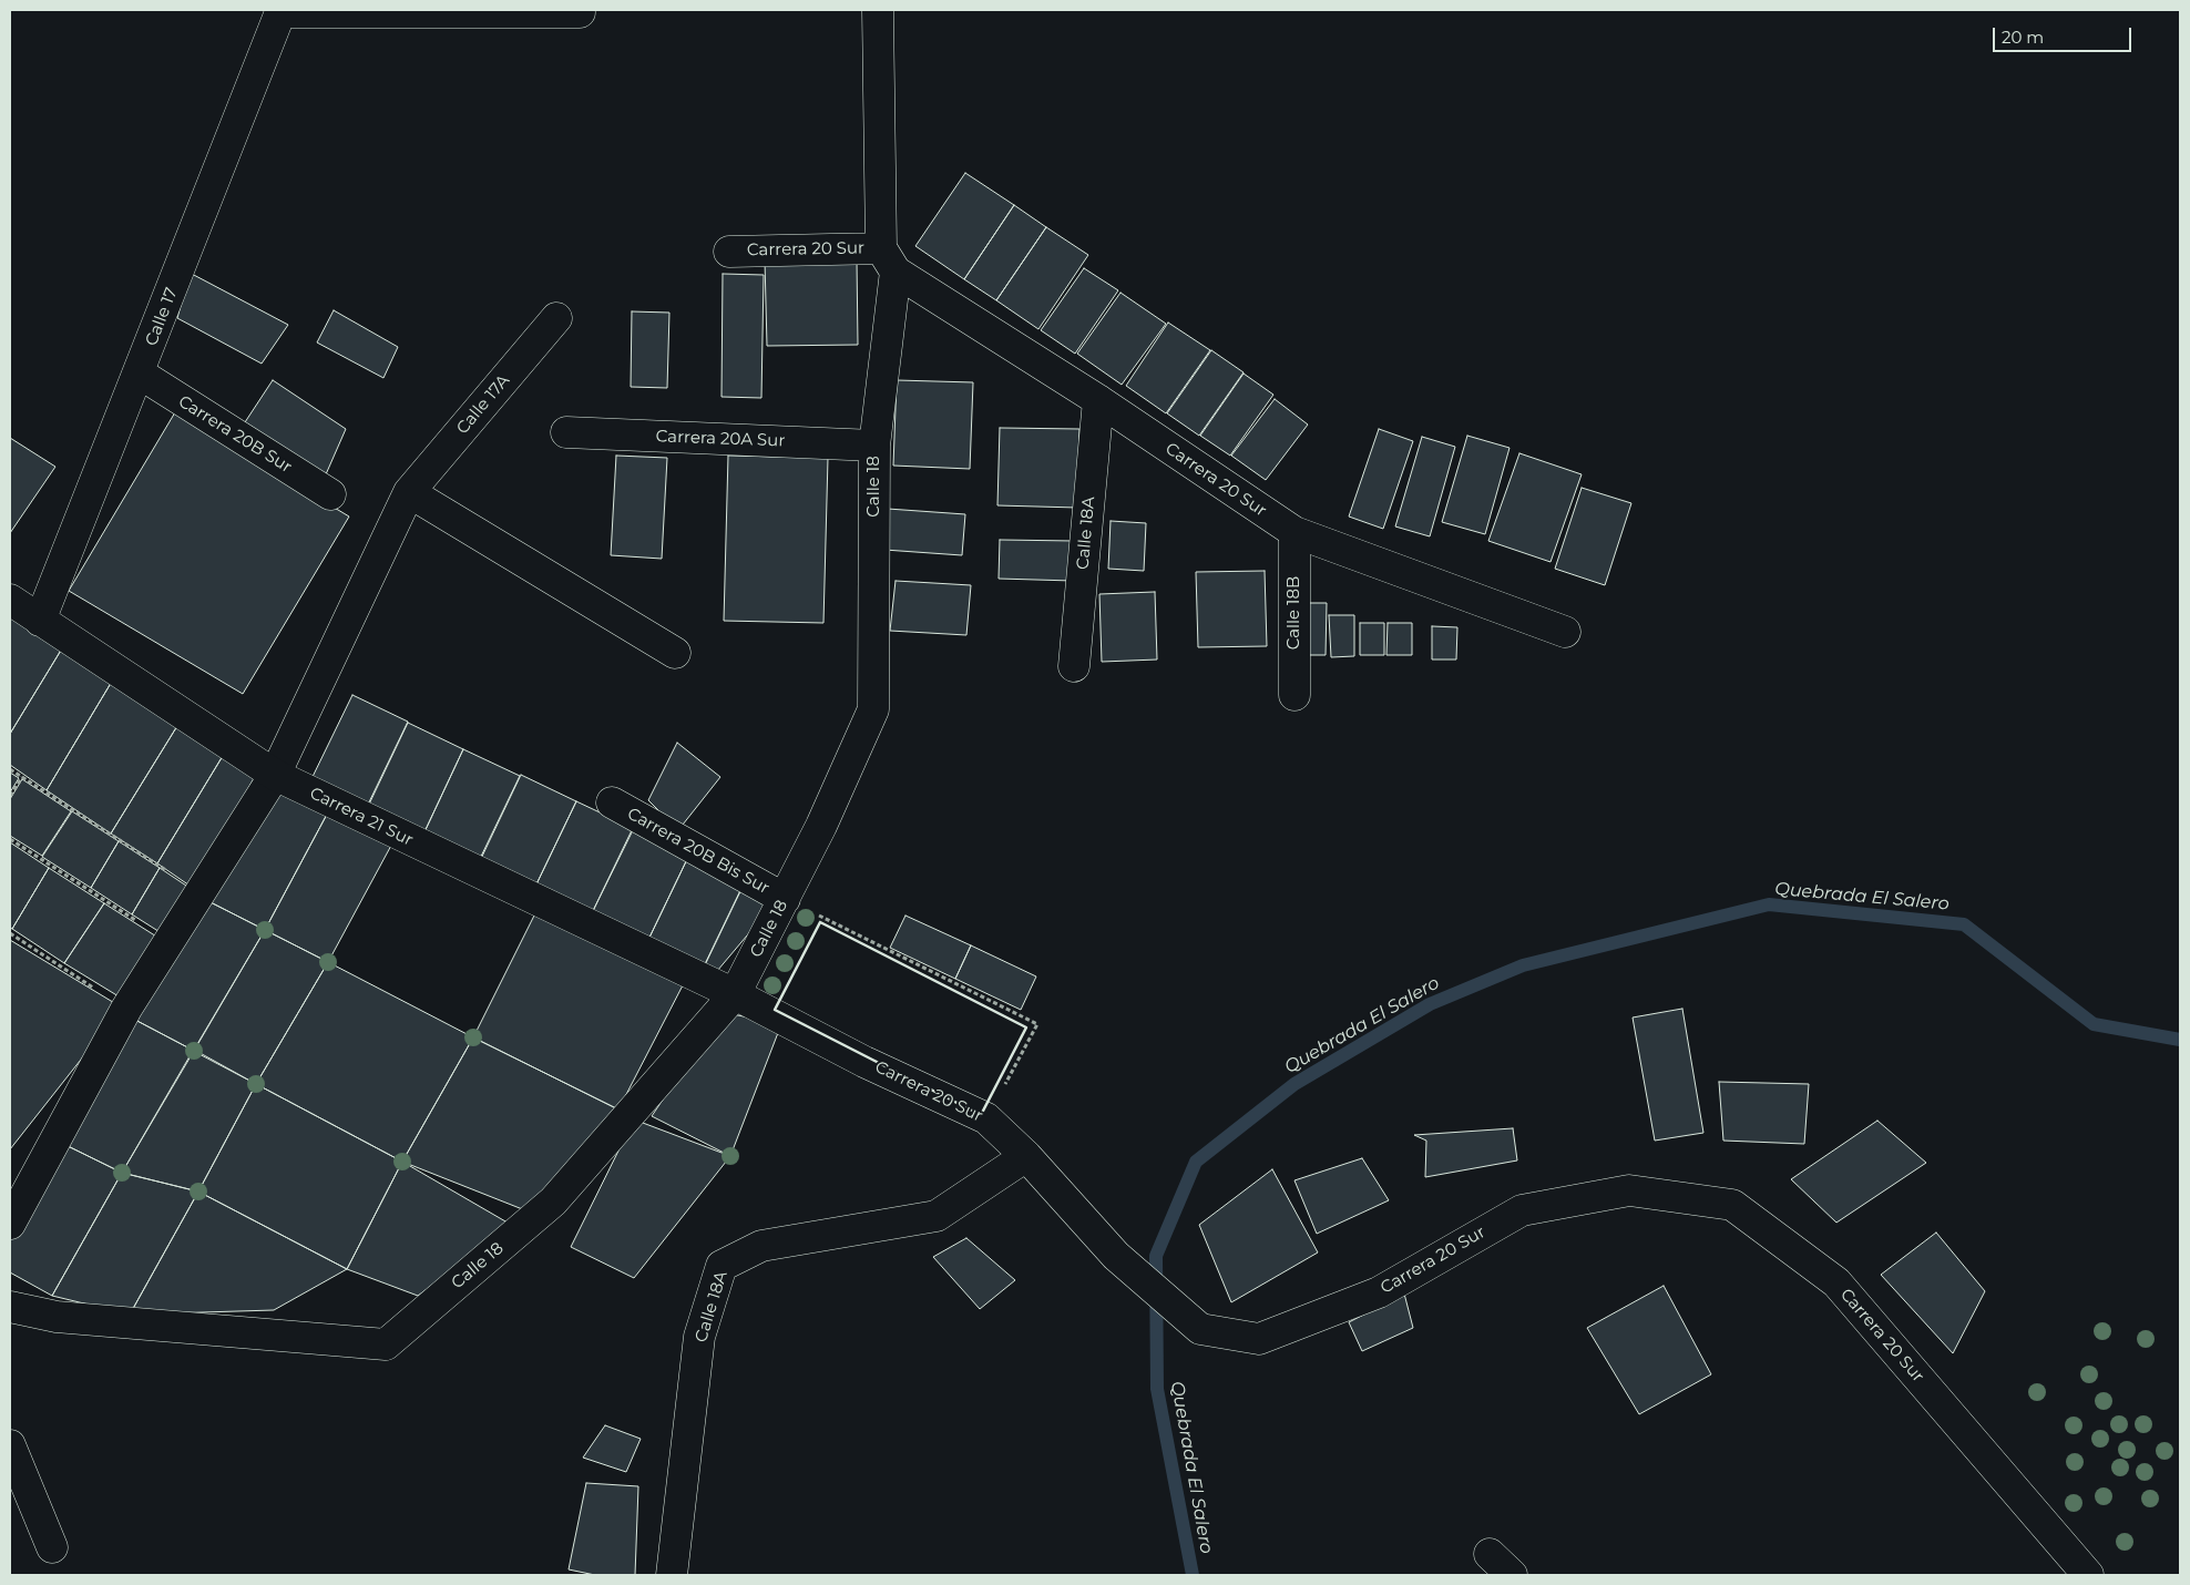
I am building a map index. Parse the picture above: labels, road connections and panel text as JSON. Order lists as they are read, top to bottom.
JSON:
{
  "streets": {
    "street": [
      "Carrera 20 Sur",
      "Calle 17",
      "Calle 17A",
      "Carrera 20B Sur",
      "Carrera 20A Sur",
      "Calle 18",
      "Calle 18A",
      "Calle 18B",
      "Carrera 21 Sur",
      "Carrera 20B Bis Sur"
    ]
  },
  "crossings": [
    ["Carrera 20 Sur", "Calle 18"],
    ["Carrera 20 Sur", "Calle 18A"],
    ["Carrera 20 Sur", "Calle 18B"],
    ["Carrera 20 Sur", "Carrera 21 Sur"],
    ["Calle 17", "Carrera 20B Sur"],
    ["Calle 17", "Carrera 21 Sur"],
    ["Calle 17A", "Carrera 21 Sur"],
    ["Carrera 20A Sur", "Calle 18"],
    ["Calle 18", "Carrera 21 Sur"],
    ["Calle 18", "Carrera 20B Bis Sur"]
  ],
  "water": ["Quebrada El Salero"],
  "scale_bar": "20 m"
}
